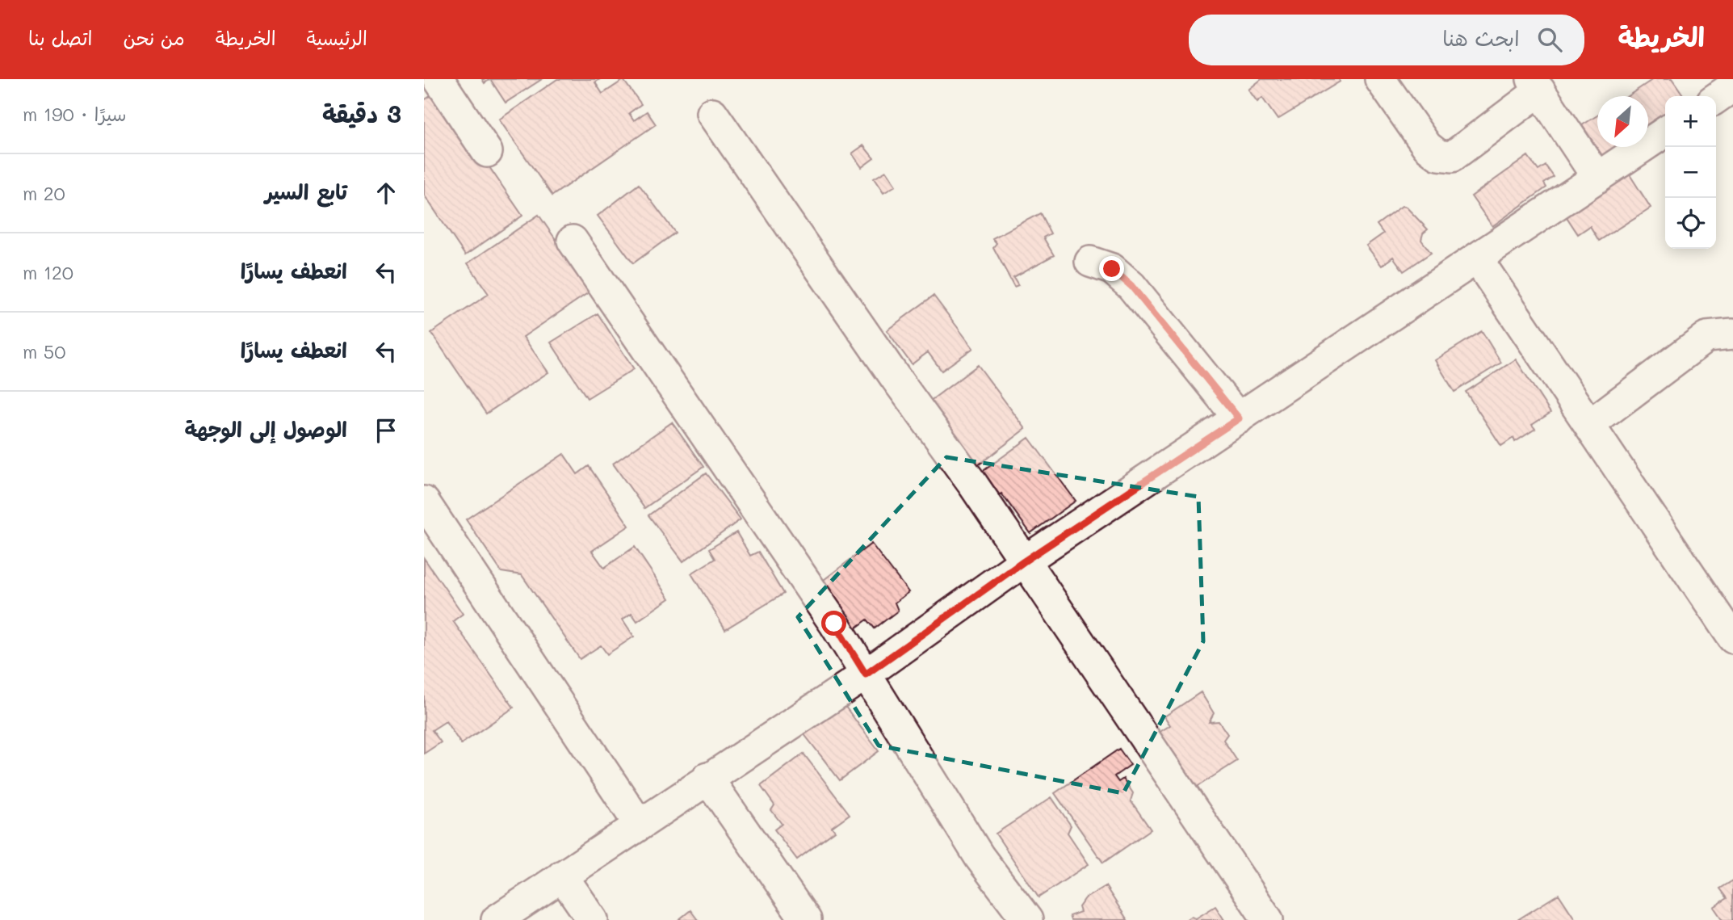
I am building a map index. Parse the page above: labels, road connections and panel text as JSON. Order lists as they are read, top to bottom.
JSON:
{
  "north": "bottom left",
  "page": {
    "header": "الخريطة",
    "search": "ابحث هنا",
    "nav": [
      "الرئيسية",
      "الخريطة",
      "من نحن",
      "اتصل بنا"
    ],
    "heading": ["3 دقيقة", "سيرًا · 190 m"],
    "map_buttons": ["+", "−"],
    "list": [
      ["تابع السير", "20 m"],
      ["انعطف يسارًا", "120 m"],
      ["انعطف يسارًا", "50 m"],
      "الوصول إلى الوجهة"
    ]
  }
}
